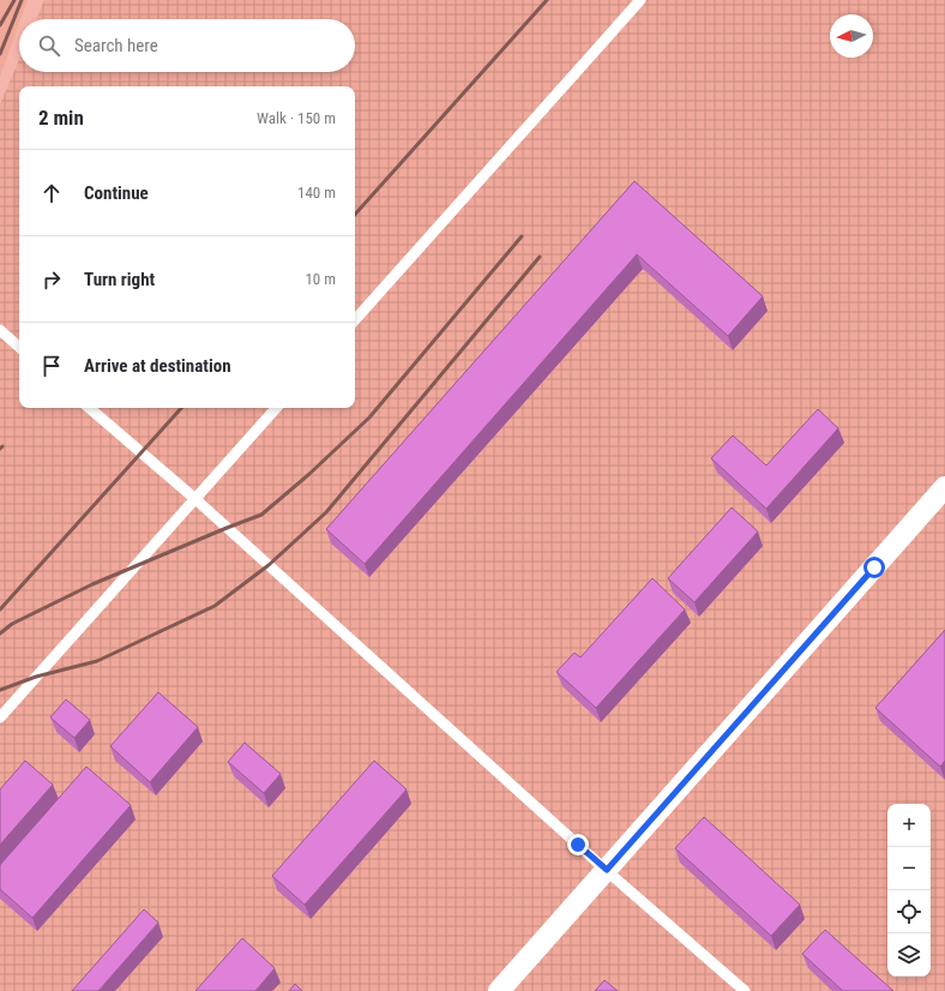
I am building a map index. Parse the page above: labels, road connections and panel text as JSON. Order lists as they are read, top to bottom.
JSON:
{
  "north": "left",
  "page": {
    "search": "Search here",
    "heading": ["2 min", "Walk · 150 m"],
    "list": [
      ["Continue", "140 m"],
      ["Turn right", "10 m"],
      "Arrive at destination"
    ],
    "map_buttons": ["+", "−"]
  }
}
